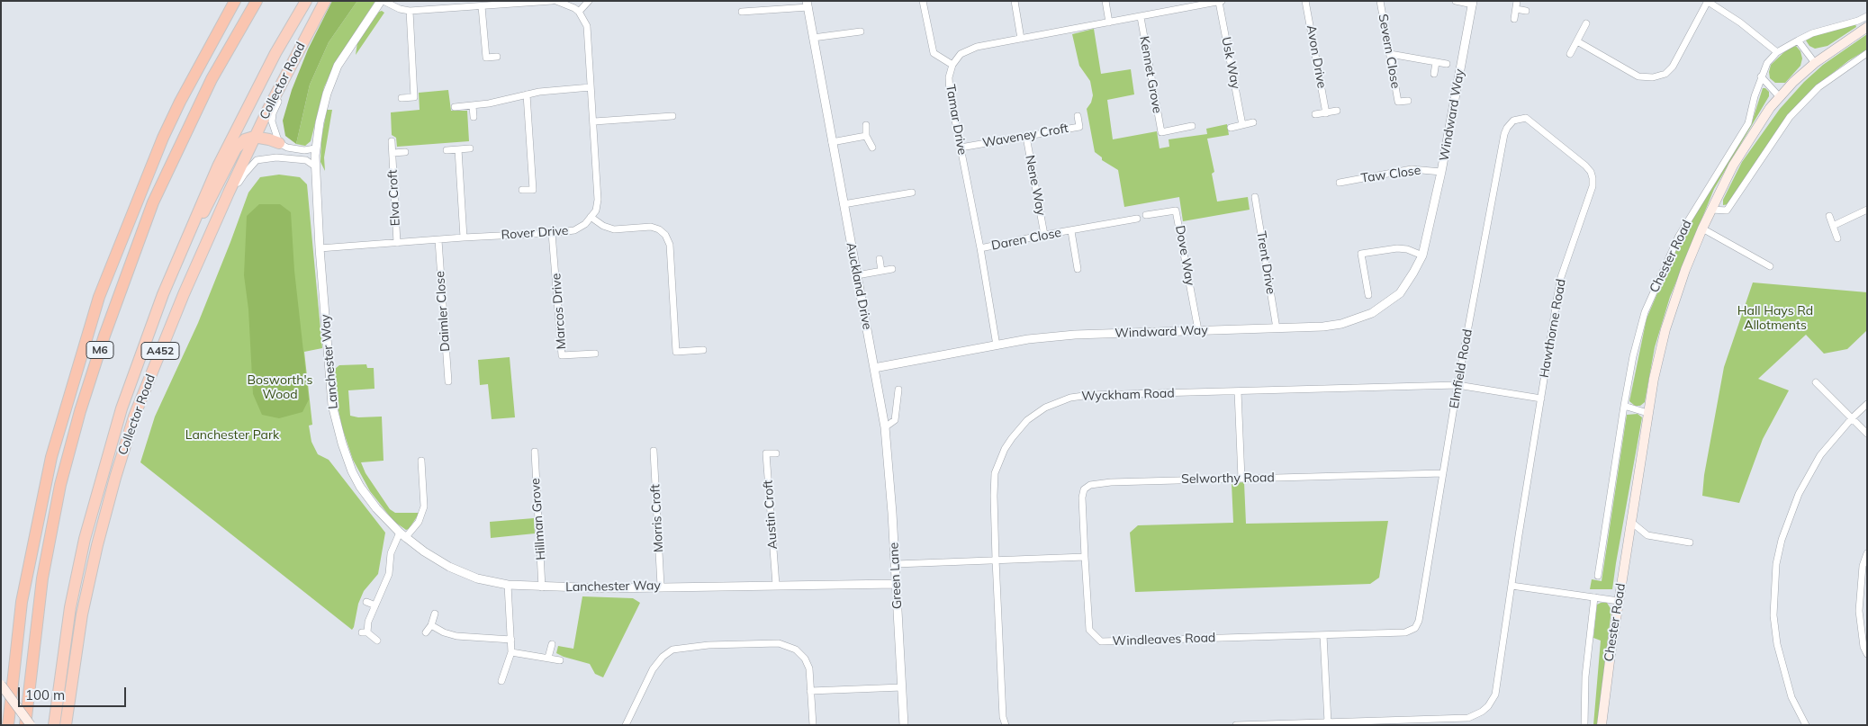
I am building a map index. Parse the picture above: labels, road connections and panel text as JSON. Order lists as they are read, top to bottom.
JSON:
{
  "streets": {
    "highway": ["Collector Road", "M6", "A452"],
    "main road": ["Chester Road"],
    "street": [
      "Severn Close",
      "Avon Drive",
      "Usk Way",
      "Kennet Grove",
      "Windward Way",
      "Tamar Drive",
      "Waveney Croft",
      "Taw Close",
      "Nene Way",
      "Elva Croft",
      "Rover Drive",
      "Daren Close",
      "Dove Way",
      "Trent Drive",
      "Auckland Drive",
      "Daimler Close",
      "Marcos Drive",
      "Hawthorne Road",
      "Lanchester Way",
      "Elmfield Road",
      "Wyckham Road",
      "Selworthy Road",
      "Austin Croft",
      "Morris Croft",
      "Hillman Grove",
      "Green Lane",
      "Windleaves Road"
    ]
  },
  "crossings": [
    ["Windward Way", "Tamar Drive"],
    ["Windward Way", "Taw Close"],
    ["Windward Way", "Dove Way"],
    ["Windward Way", "Trent Drive"],
    ["Windward Way", "Auckland Drive"],
    ["Windward Way", "Green Lane"],
    ["Tamar Drive", "Waveney Croft"],
    ["Tamar Drive", "Daren Close"],
    ["Waveney Croft", "Nene Way"],
    ["Nene Way", "Daren Close"],
    ["Elva Croft", "Rover Drive"],
    ["Rover Drive", "Daimler Close"],
    ["Rover Drive", "Marcos Drive"],
    ["Rover Drive", "Lanchester Way"],
    ["Auckland Drive", "Green Lane"],
    ["Hawthorne Road", "Elmfield Road"],
    ["Hawthorne Road", "Wyckham Road"],
    ["Lanchester Way", "Austin Croft"],
    ["Lanchester Way", "Morris Croft"],
    ["Lanchester Way", "Hillman Grove"],
    ["Lanchester Way", "Green Lane"],
    ["Elmfield Road", "Wyckham Road"],
    ["Elmfield Road", "Selworthy Road"],
    ["Elmfield Road", "Windleaves Road"],
    ["Selworthy Road", "Windleaves Road"]
  ],
  "parks": ["Hall Hays Rd Allotments", "Bosworth's Wood", "Lanchester Park"],
  "scale_bar": "100 m"
}
